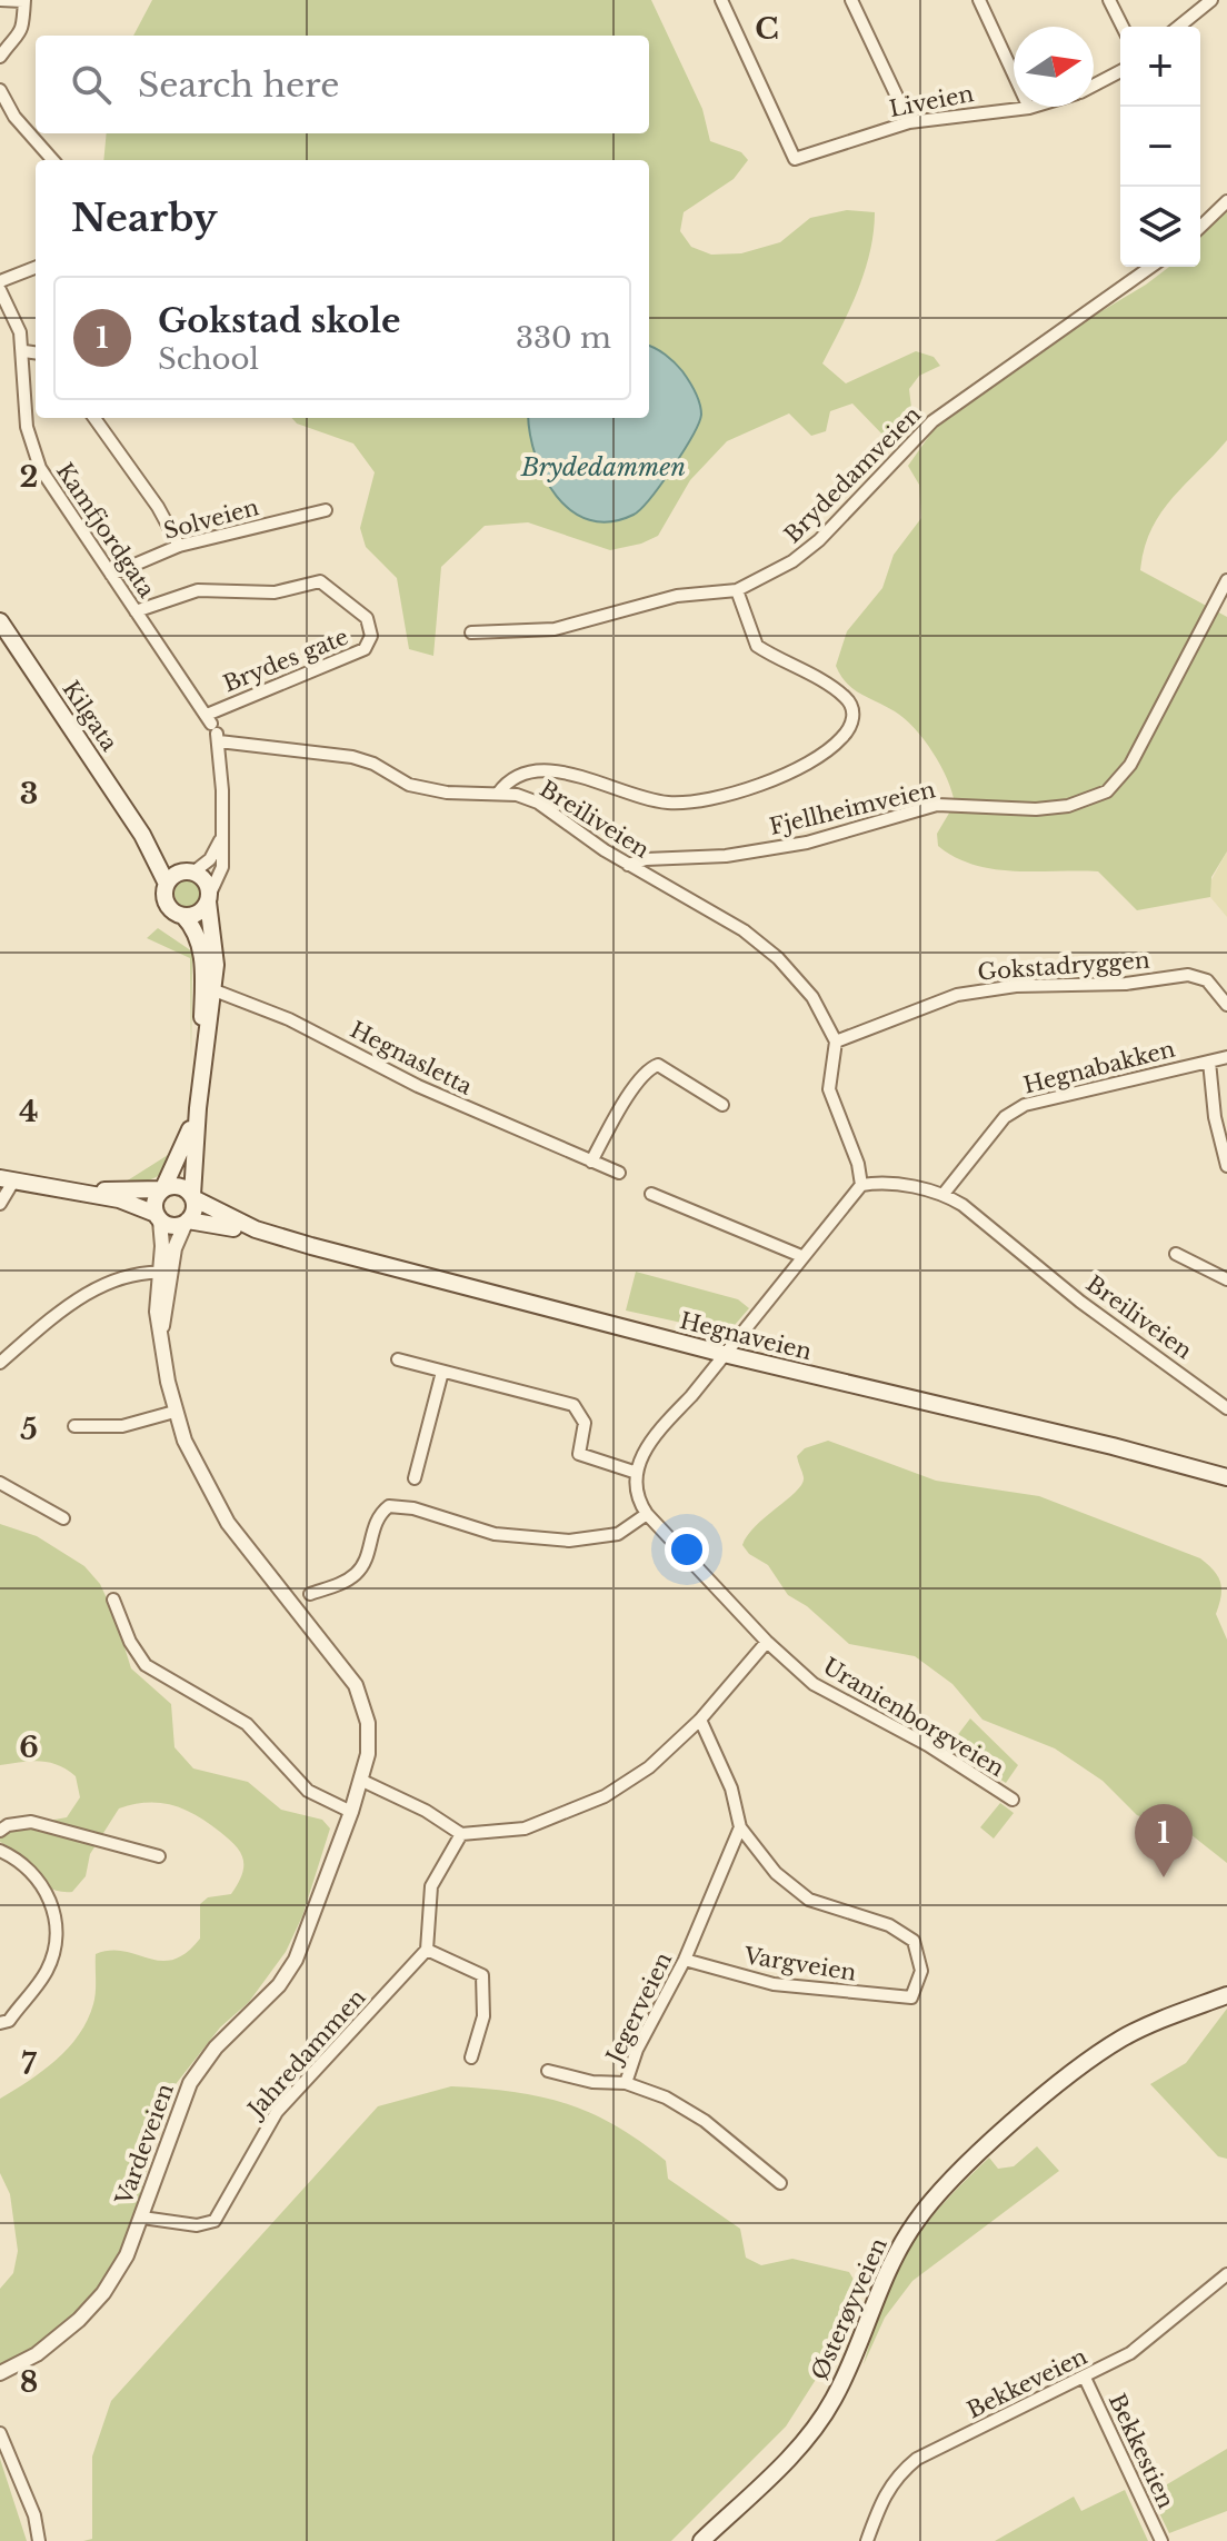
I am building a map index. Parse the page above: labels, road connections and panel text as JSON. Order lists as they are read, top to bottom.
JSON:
{
  "streets": {
    "main road": ["Kilgata", "Hegnaveien", "Østerøyveien"],
    "street": [
      "Liveien",
      "Brydedamveien",
      "Solveien",
      "Kamfjordgata",
      "Brydes gate",
      "Fjellheimveien",
      "Breiliveien",
      "Gokstadryggen",
      "Hegnasletta",
      "Hegnabakken",
      "Uranienborgveien",
      "Vargveien",
      "Jegerveien",
      "Jahredammen",
      "Vardeveien",
      "Bekkeveien",
      "Bekkestien"
    ]
  },
  "crossings": [
    ["Solveien", "Kamfjordgata"],
    ["Kamfjordgata", "Brydes gate"],
    ["Kamfjordgata", "Breiliveien"],
    ["Brydes gate", "Breiliveien"],
    ["Fjellheimveien", "Breiliveien"],
    ["Breiliveien", "Gokstadryggen"],
    ["Breiliveien", "Hegnabakken"],
    ["Hegnaveien", "Vardeveien"],
    ["Vargveien", "Jegerveien"],
    ["Jahredammen", "Vardeveien"],
    ["Bekkeveien", "Bekkestien"]
  ],
  "water": ["Brydedammen"],
  "north": "right",
  "page": {
    "map_buttons": ["+", "−"],
    "search": "Search here",
    "heading": "Nearby",
    "list": [
      {
        "mark": "1",
        "name": "Gokstad skole",
        "note": "School",
        "value": "330 m"
      }
    ],
    "pins": "1"
  },
  "grid": {
    "columns": ["C"],
    "rows": [
      "2",
      "3",
      "4",
      "5",
      "6",
      "7",
      "8"
    ]
  }
}
